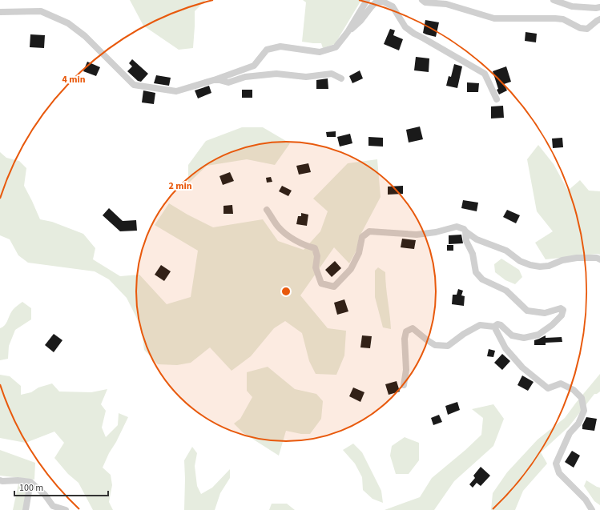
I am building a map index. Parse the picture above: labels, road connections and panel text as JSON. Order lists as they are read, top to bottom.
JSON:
{
  "scale_bar": "100 m",
  "rings": ["4 min", "2 min"]
}
